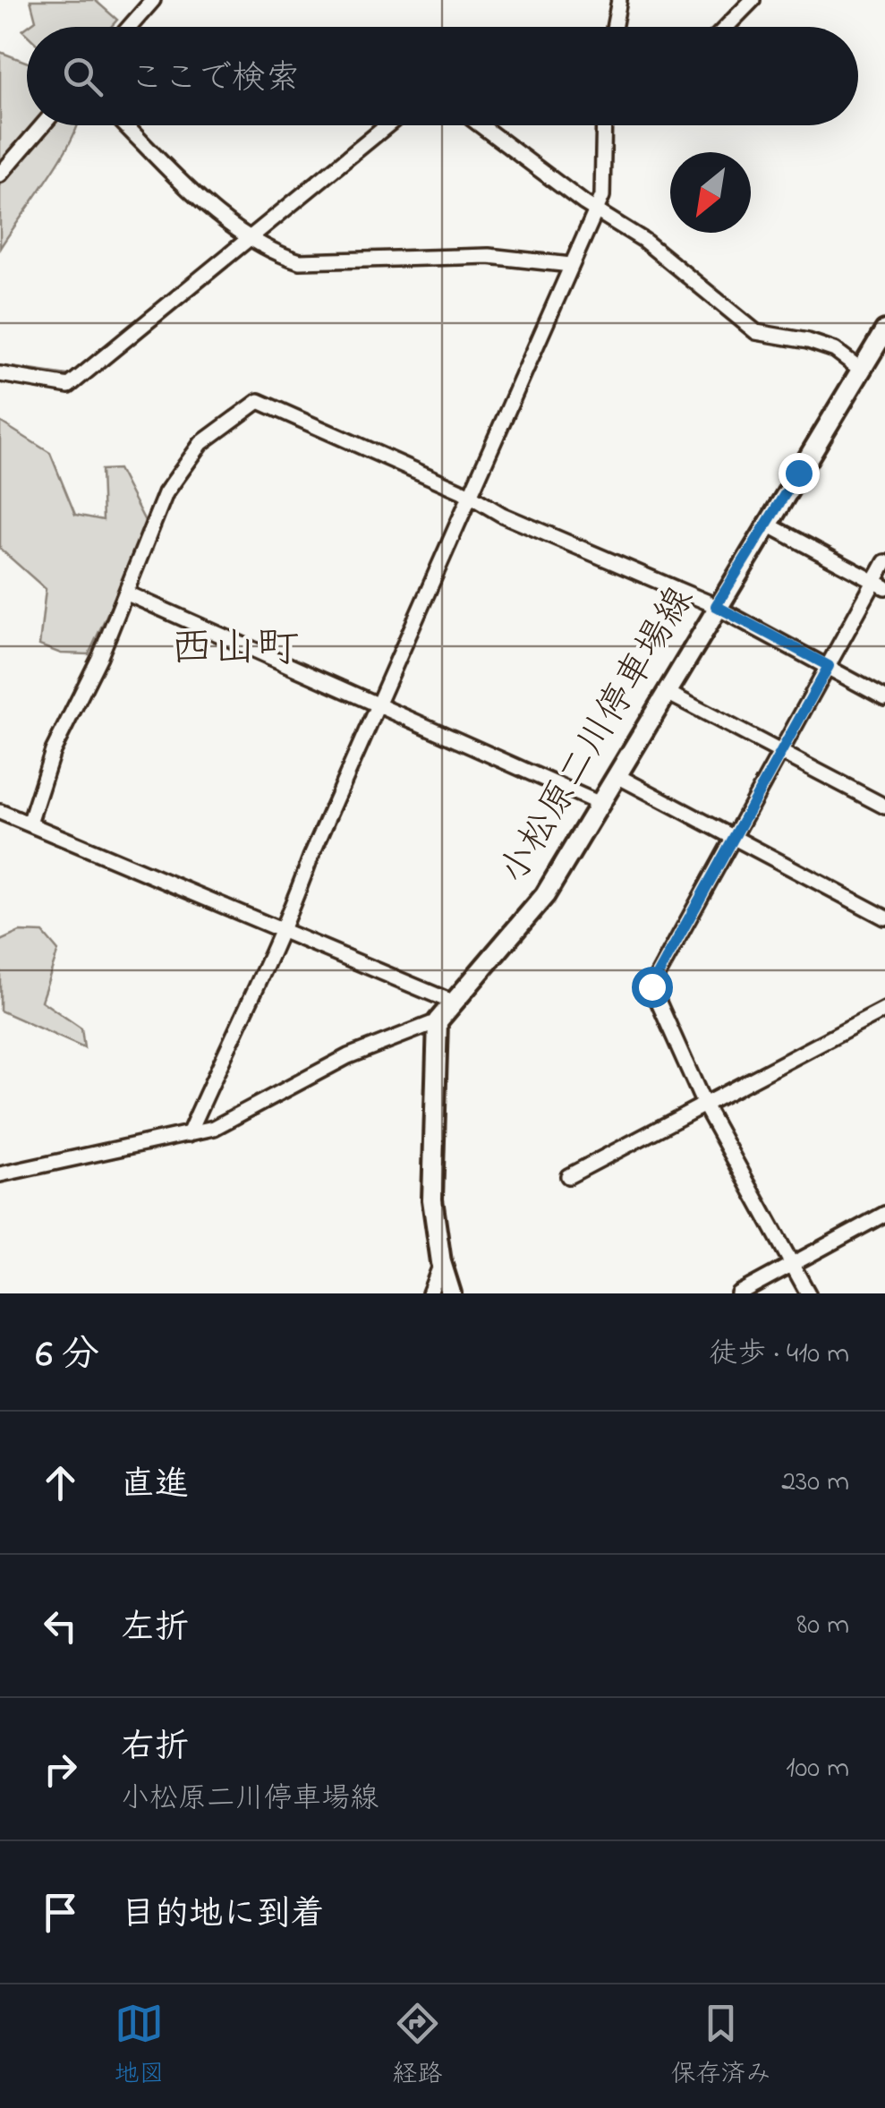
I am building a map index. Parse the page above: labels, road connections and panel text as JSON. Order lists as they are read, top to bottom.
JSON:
{
  "streets": {
    "main road": ["小松原二川停車場線"]
  },
  "districts": ["西山町"],
  "north": "bottom left",
  "page": {
    "search": "ここで検索",
    "heading": ["6 分", "徒歩 · 410 m"],
    "list": [
      ["直進", "230 m"],
      ["左折", "80 m"],
      ["右折", "小松原二川停車場線", "100 m"],
      "目的地に到着"
    ],
    "nav": ["地図", "経路", "保存済み"]
  }
}
